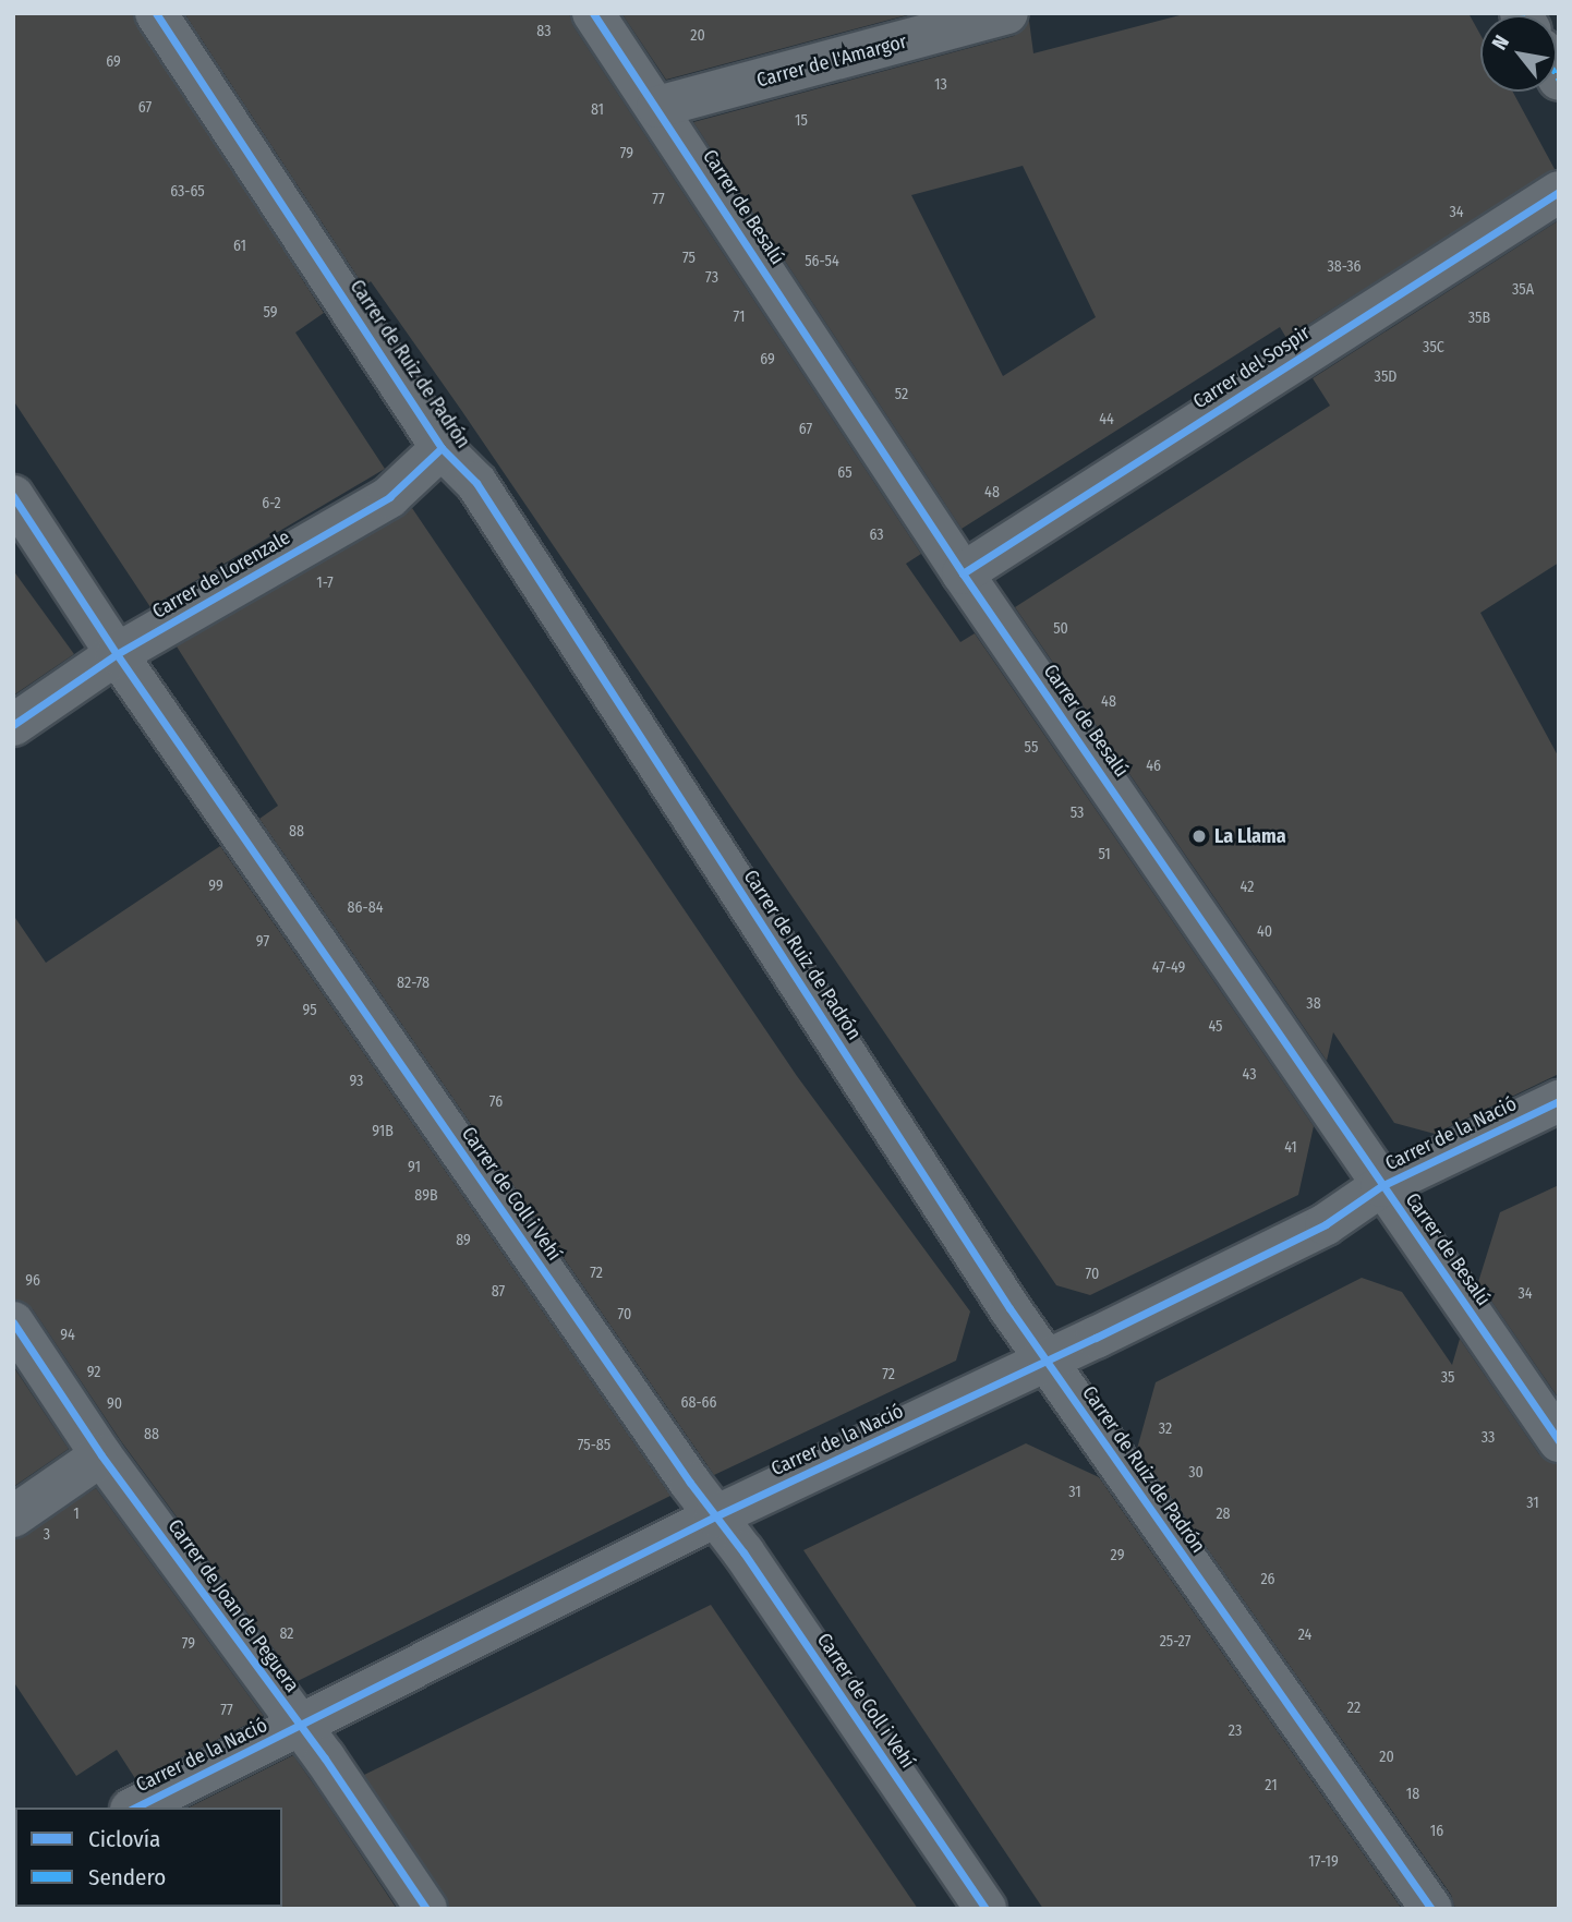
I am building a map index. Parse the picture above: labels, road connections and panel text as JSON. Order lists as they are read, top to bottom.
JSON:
{
  "streets": {
    "street": [
      "Carrer de l'Amargor",
      "Carrer de Besalú",
      "Carrer de Ruiz de Padrón",
      "Carrer del Sospir",
      "Carrer de Lorenzale",
      "Carrer de la Nació",
      "Carrer de Coll i Vehí",
      "Carrer de Joan de Peguera"
    ]
  },
  "crossings": [
    ["Carrer de l'Amargor", "Carrer de Besalú"],
    ["Carrer de Besalú", "Carrer del Sospir"],
    ["Carrer de Besalú", "Carrer de la Nació"],
    ["Carrer de Ruiz de Padrón", "Carrer de Lorenzale"],
    ["Carrer de Ruiz de Padrón", "Carrer de la Nació"],
    ["Carrer de Lorenzale", "Carrer de Coll i Vehí"],
    ["Carrer de la Nació", "Carrer de Coll i Vehí"],
    ["Carrer de la Nació", "Carrer de Joan de Peguera"]
  ],
  "places": ["La Llama"],
  "house_numbers": [
    "83",
    "20",
    "69",
    "13",
    "67",
    "81",
    "15",
    "79",
    "63-65",
    "77",
    "34",
    "61",
    "75",
    "56-54",
    "38-36",
    "73",
    "35A",
    "59",
    "71",
    "35B",
    "35C",
    "69",
    "35D",
    "52",
    "44",
    "67",
    "65",
    "48",
    "6-2",
    "63",
    "1-7",
    "50",
    "48",
    "55",
    "46",
    "53",
    "88",
    "51",
    "99",
    "42",
    "86-84",
    "40",
    "97",
    "47-49",
    "82-78",
    "38",
    "95",
    "45",
    "43",
    "93",
    "76",
    "91B",
    "41",
    "91",
    "89B",
    "89",
    "72",
    "70",
    "96",
    "87",
    "34",
    "70",
    "94",
    "92",
    "72",
    "35",
    "68-66",
    "90",
    "32",
    "88",
    "33",
    "75-85",
    "30",
    "31",
    "31",
    "1",
    "28",
    "3",
    "29",
    "26",
    "82",
    "24",
    "25-27",
    "79",
    "22",
    "77",
    "23",
    "20",
    "21",
    "18",
    "16",
    "17-19"
  ],
  "legend": ["Ciclovía", "Sendero"],
  "north": "top left"
}
